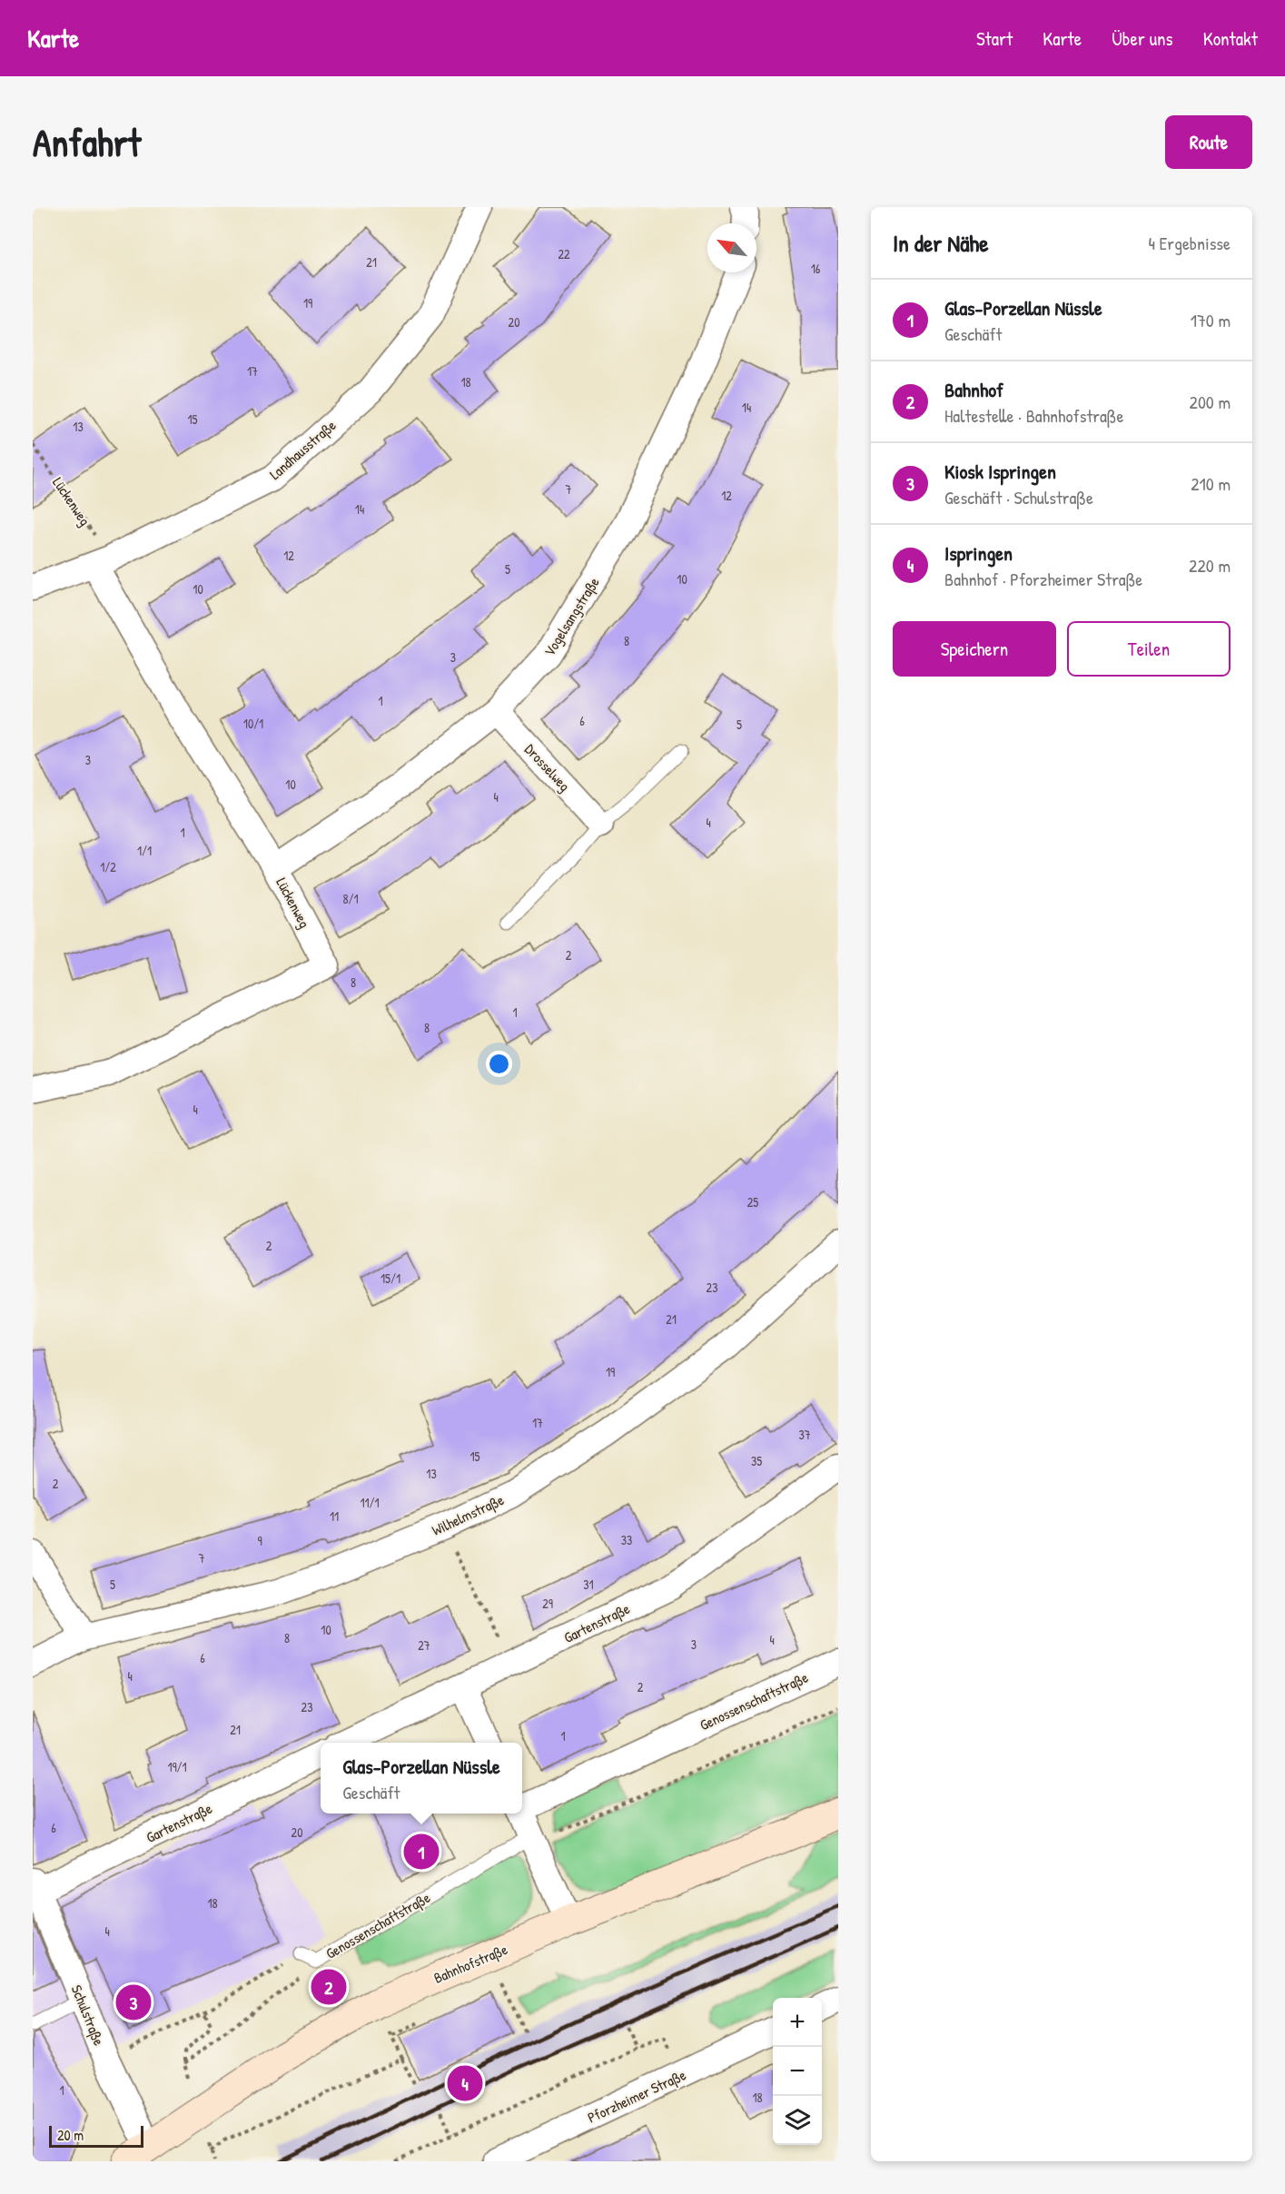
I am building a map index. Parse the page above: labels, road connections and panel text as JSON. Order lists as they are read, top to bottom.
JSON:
{
  "streets": {
    "main road": ["Bahnhofstraße"],
    "street": [
      "Landhausstraße",
      "Lückenweg",
      "Vogelsangstraße",
      "Drosselweg",
      "Wilhelmstraße",
      "Gartenstraße",
      "Genossenschaftstraße",
      "Schulstraße",
      "Pforzheimer Straße"
    ]
  },
  "crossings": [
    ["Landhausstraße", "Lückenweg"],
    ["Lückenweg", "Vogelsangstraße"],
    ["Vogelsangstraße", "Drosselweg"],
    ["Gartenstraße", "Schulstraße"],
    ["Genossenschaftstraße", "Schulstraße"],
    ["Bahnhofstraße", "Schulstraße"]
  ],
  "house_numbers": [
    "22",
    "21",
    "16",
    "19",
    "20",
    "17",
    "18",
    "14",
    "15",
    "13",
    "7",
    "12",
    "14",
    "12",
    "5",
    "10",
    "10",
    "8",
    "3",
    "1",
    "6",
    "10/1",
    "5",
    "3",
    "10",
    "4",
    "4",
    "1",
    "1/1",
    "1/2",
    "8/1",
    "2",
    "8",
    "1",
    "8",
    "4",
    "25",
    "2",
    "15/1",
    "23",
    "21",
    "19",
    "17",
    "37",
    "15",
    "35",
    "13",
    "2",
    "11/1",
    "11",
    "33",
    "9",
    "7",
    "5",
    "31",
    "29",
    "10",
    "8",
    "4",
    "3",
    "27",
    "6",
    "4",
    "2",
    "23",
    "21",
    "1",
    "19/1",
    "6",
    "20",
    "18",
    "4",
    "1",
    "18"
  ],
  "scale_bar": "20 m",
  "north": "top left",
  "page": {
    "header": "Karte",
    "nav": [
      "Start",
      "Karte",
      "Über uns",
      "Kontakt"
    ],
    "buttons": [
      "Route",
      ["Speichern", "Teilen"]
    ],
    "title": "Anfahrt",
    "heading": ["In der Nähe", "4 Ergebnisse"],
    "list": [
      {
        "mark": "1",
        "name": "Glas-Porzellan Nüssle",
        "note": "Geschäft",
        "value": "170 m"
      },
      {
        "mark": "2",
        "name": "Bahnhof",
        "note": "Haltestelle · Bahnhofstraße",
        "value": "200 m"
      },
      {
        "mark": "3",
        "name": "Kiosk Ispringen",
        "note": "Geschäft · Schulstraße",
        "value": "210 m"
      },
      {
        "mark": "4",
        "name": "Ispringen",
        "note": "Bahnhof · Pforzheimer Straße",
        "value": "220 m"
      }
    ],
    "popup": ["Glas-Porzellan Nüssle", "Geschäft"],
    "pins": [
      "1",
      "2",
      "3",
      "4"
    ],
    "map_buttons": ["+", "−"],
    "scale": "20 m"
  }
}
